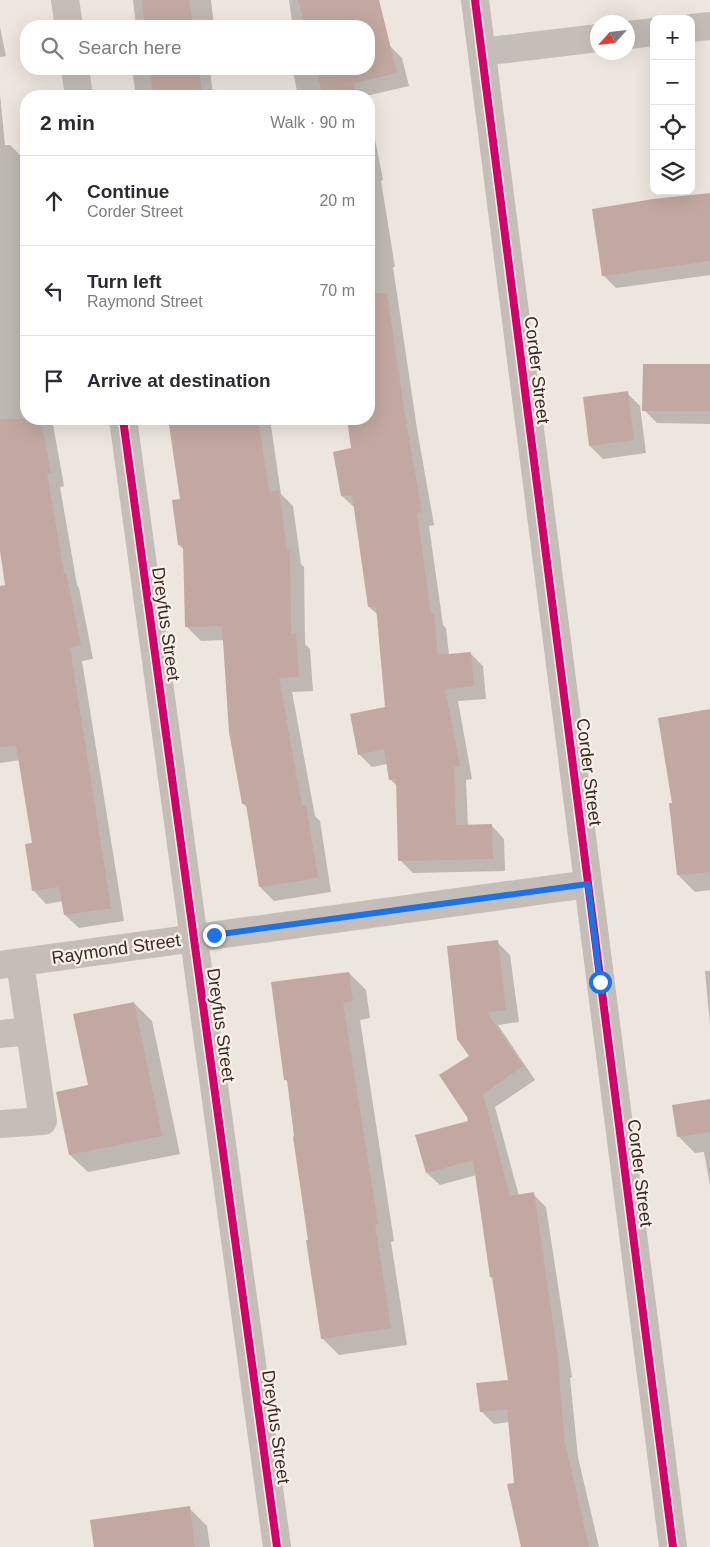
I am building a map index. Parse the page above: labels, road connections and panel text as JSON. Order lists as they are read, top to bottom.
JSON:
{
  "streets": {
    "street": ["Corder Street", "Dreyfus Street", "Raymond Street"]
  },
  "crossings": [
    ["Corder Street", "Raymond Street"],
    ["Dreyfus Street", "Raymond Street"]
  ],
  "north": "bottom left",
  "page": {
    "map_buttons": ["+", "−"],
    "search": "Search here",
    "heading": ["2 min", "Walk · 90 m"],
    "list": [
      ["Continue", "Corder Street", "20 m"],
      ["Turn left", "Raymond Street", "70 m"],
      "Arrive at destination"
    ]
  }
}
